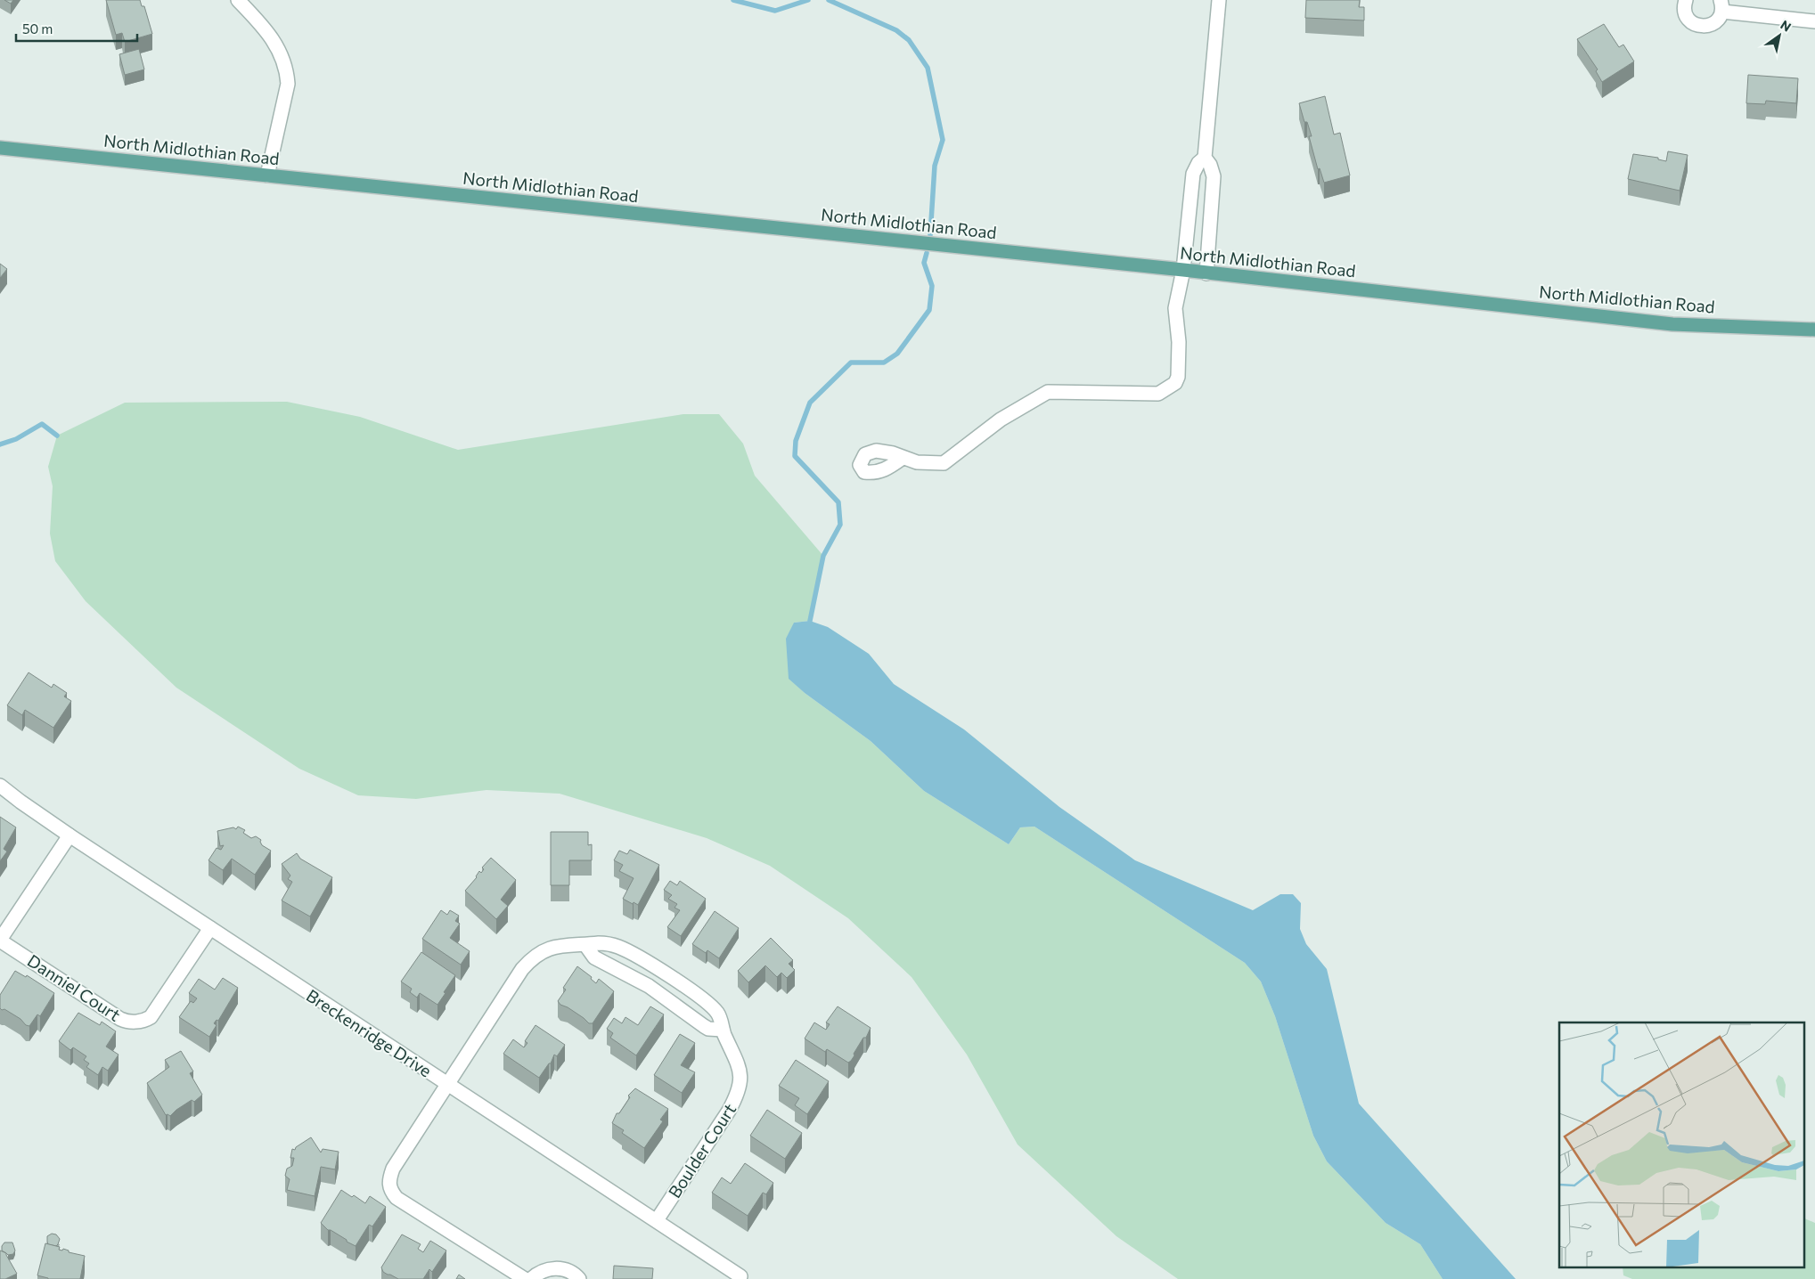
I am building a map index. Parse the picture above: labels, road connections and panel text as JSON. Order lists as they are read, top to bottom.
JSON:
{
  "streets": {
    "main road": ["North Midlothian Road"],
    "street": ["Danniel Court", "Breckenridge Drive", "Boulder Court"]
  },
  "crossings": [
    ["Danniel Court", "Breckenridge Drive"],
    ["Breckenridge Drive", "Boulder Court"]
  ],
  "scale_bar": "50 m",
  "north": "top right"
}
